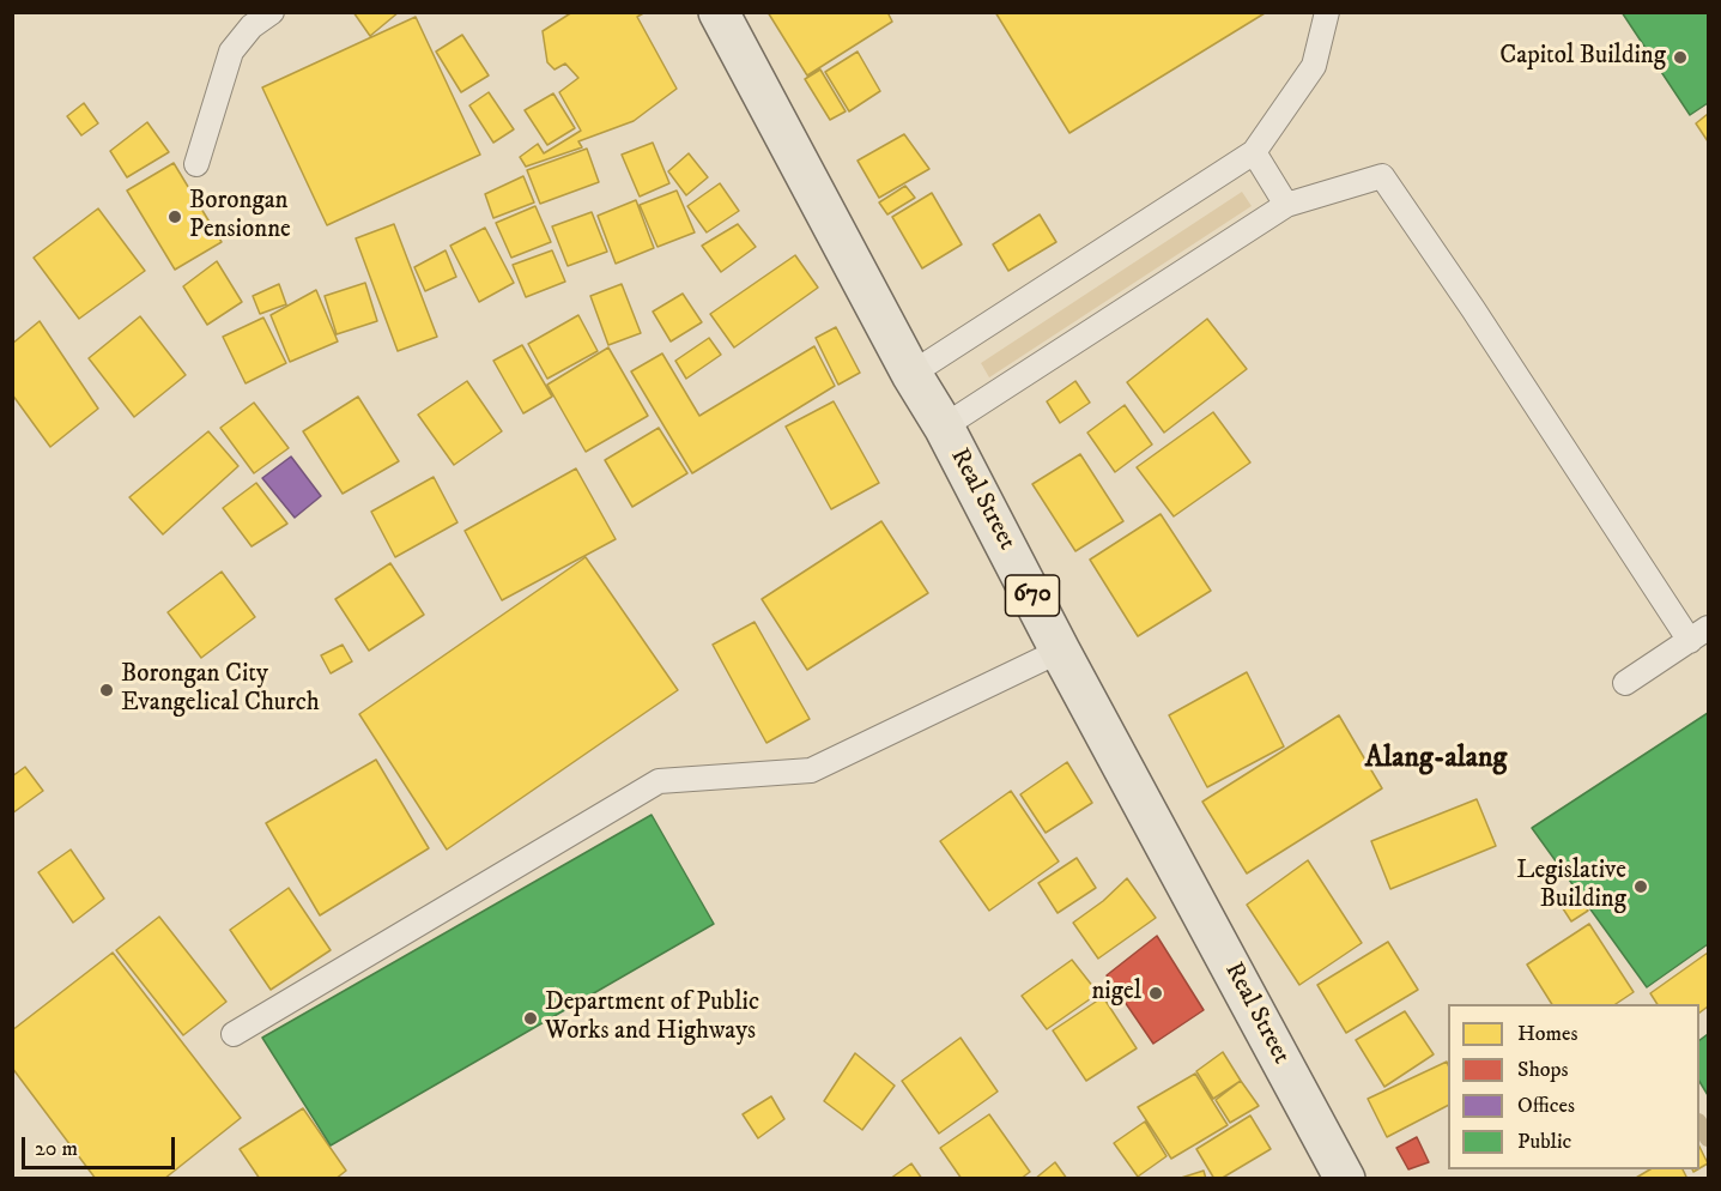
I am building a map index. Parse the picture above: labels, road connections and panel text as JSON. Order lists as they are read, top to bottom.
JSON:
{
  "streets": {
    "main road": ["Real Street", "670"]
  },
  "districts": ["Alang-alang"],
  "places": [
    "Capitol Building",
    "Borongan Pensionne",
    "Borongan City Evangelical Church",
    "Legislative Building",
    "nigel",
    "Department of Public Works and Highways"
  ],
  "legend": [
    "Homes",
    "Shops",
    "Offices",
    "Public"
  ],
  "scale_bar": "20 m"
}
